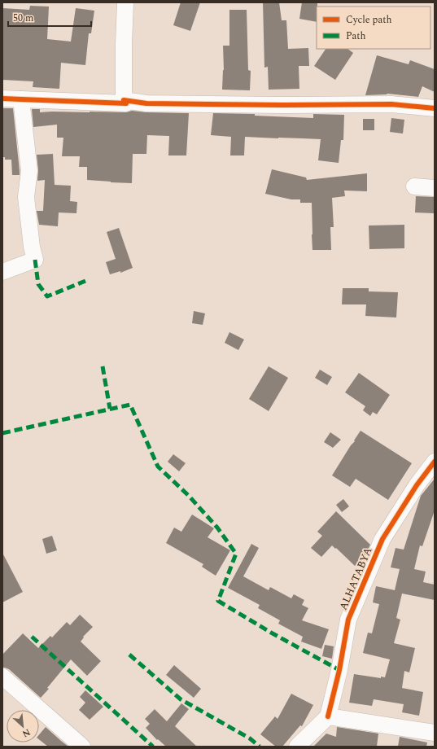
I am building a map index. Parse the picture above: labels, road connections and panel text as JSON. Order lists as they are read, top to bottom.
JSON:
{
  "streets": {
    "street": ["ALHATABYA"]
  },
  "legend": ["Cycle path", "Path"],
  "scale_bar": "50 m",
  "north": "bottom right"
}
